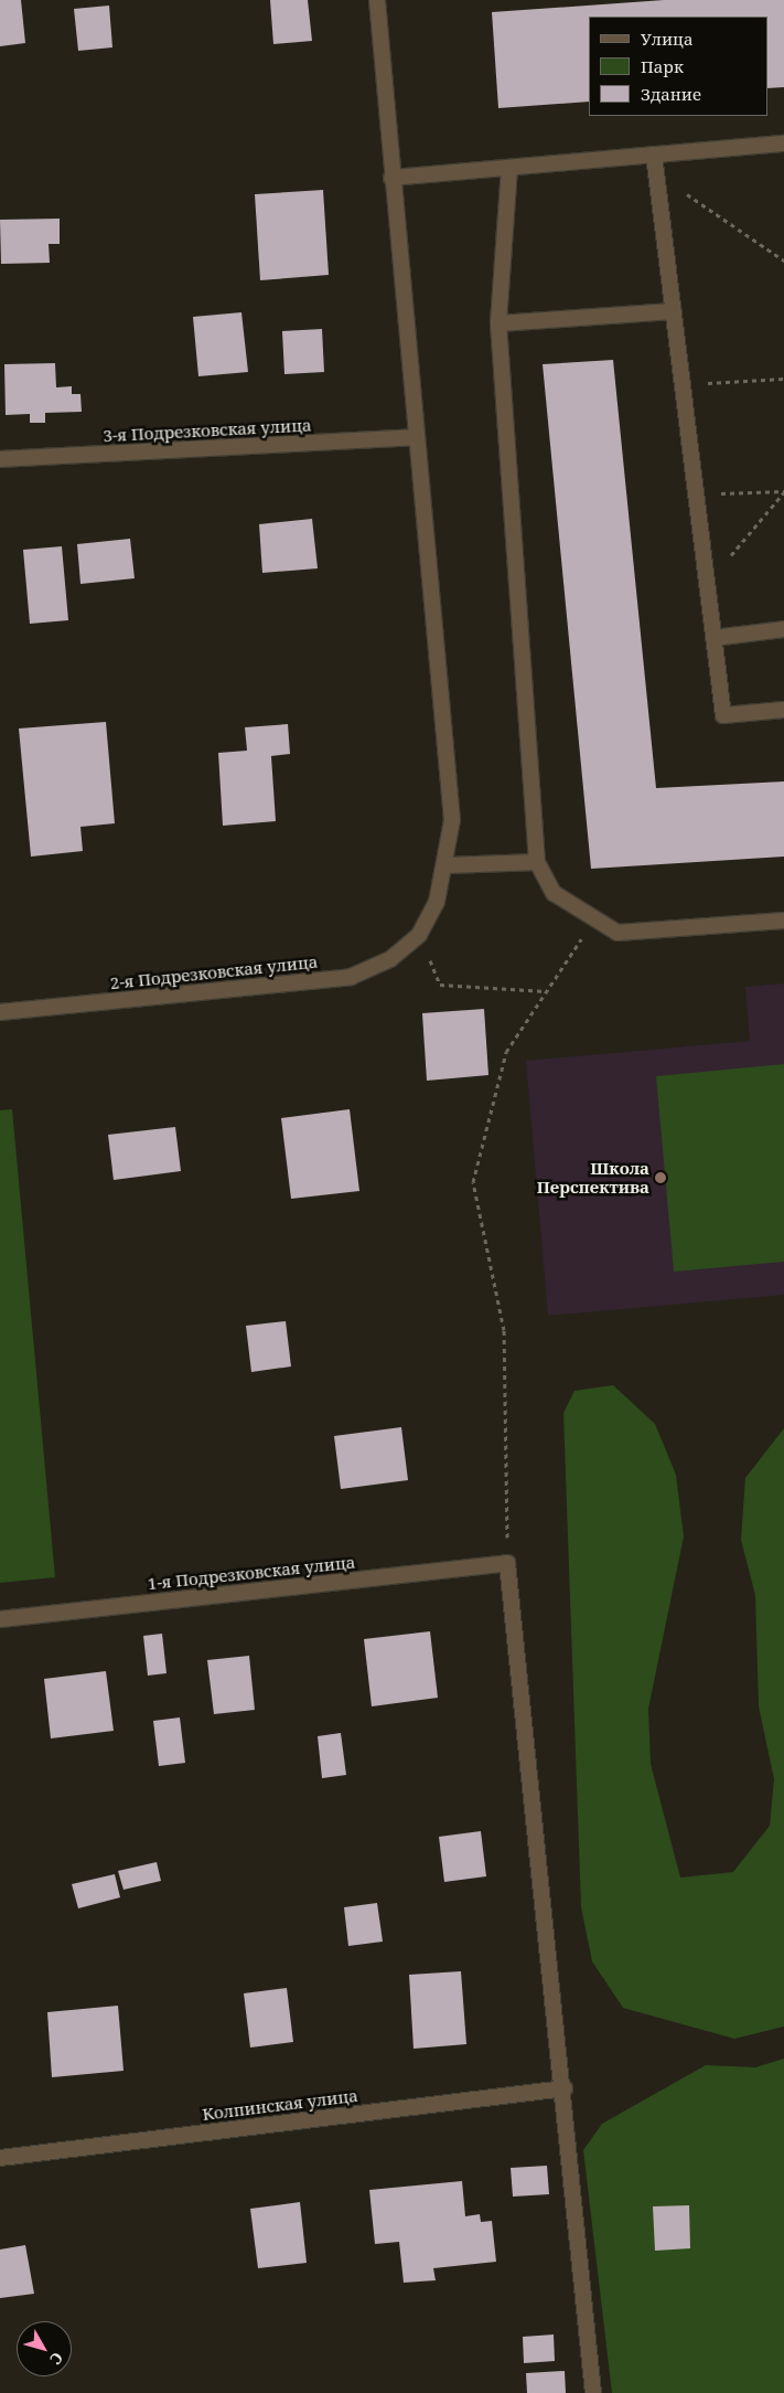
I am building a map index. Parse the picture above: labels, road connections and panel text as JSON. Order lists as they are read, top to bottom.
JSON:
{
  "streets": {
    "street": [
      "3-я Подрезковская улица",
      "2-я Подрезковская улица",
      "1-я Подрезковская улица",
      "Колпинская улица"
    ]
  },
  "places": ["Школа Перспектива"],
  "legend": ["Улица", "Парк", "Здание"],
  "north": "bottom right"
}
